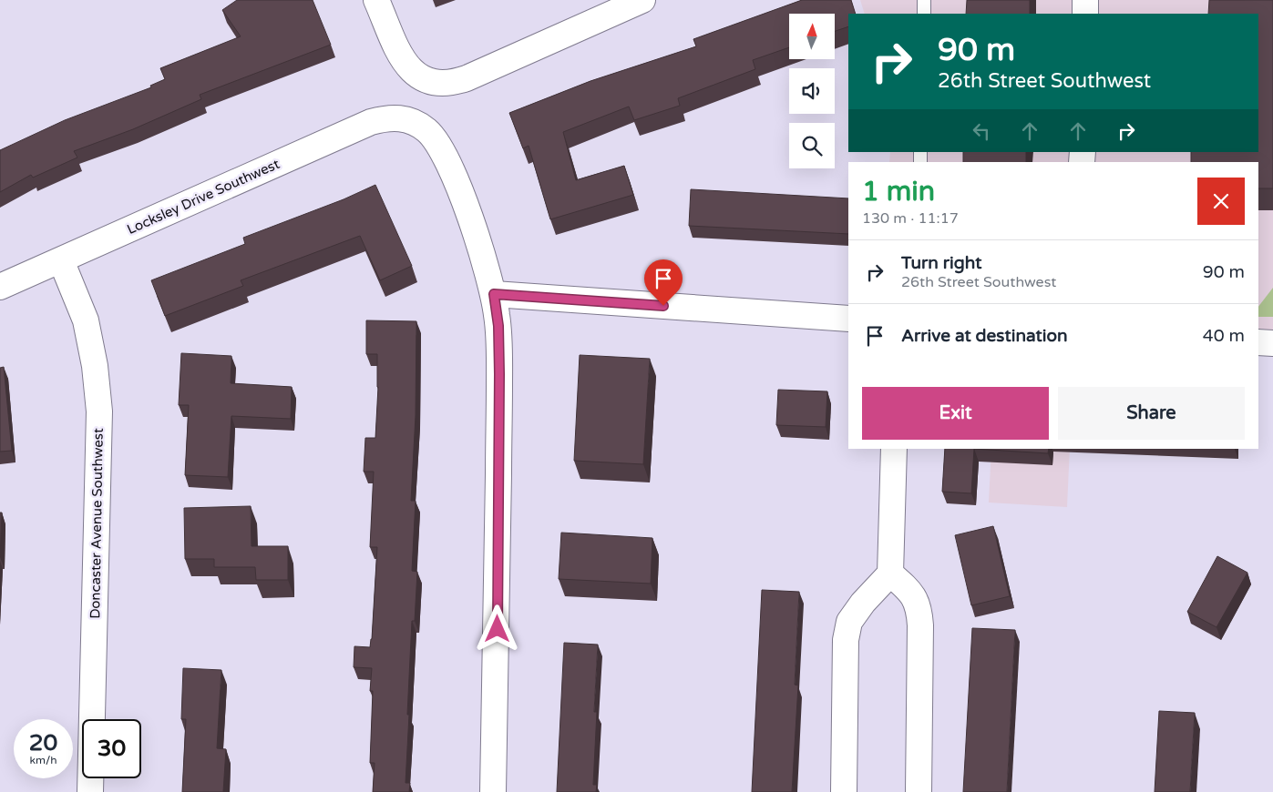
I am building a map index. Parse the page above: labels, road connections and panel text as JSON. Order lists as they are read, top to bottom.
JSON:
{
  "streets": {
    "street": ["Locksley Drive Southwest", "Doncaster Avenue Southwest"]
  },
  "crossings": [
    ["Locksley Drive Southwest", "Doncaster Avenue Southwest"]
  ],
  "north": "top",
  "page": {
    "turn": ["90 m", "26th Street Southwest"],
    "heading": ["1 min", "130 m · 11:17"],
    "list": [
      {
        "name": "Turn right",
        "note": "26th Street Southwest",
        "value": "90 m"
      },
      {
        "name": "Arrive at destination",
        "value": "40 m"
      }
    ],
    "buttons": ["Exit", "Share"],
    "speed": "20 km/h",
    "limit": "30"
  }
}
